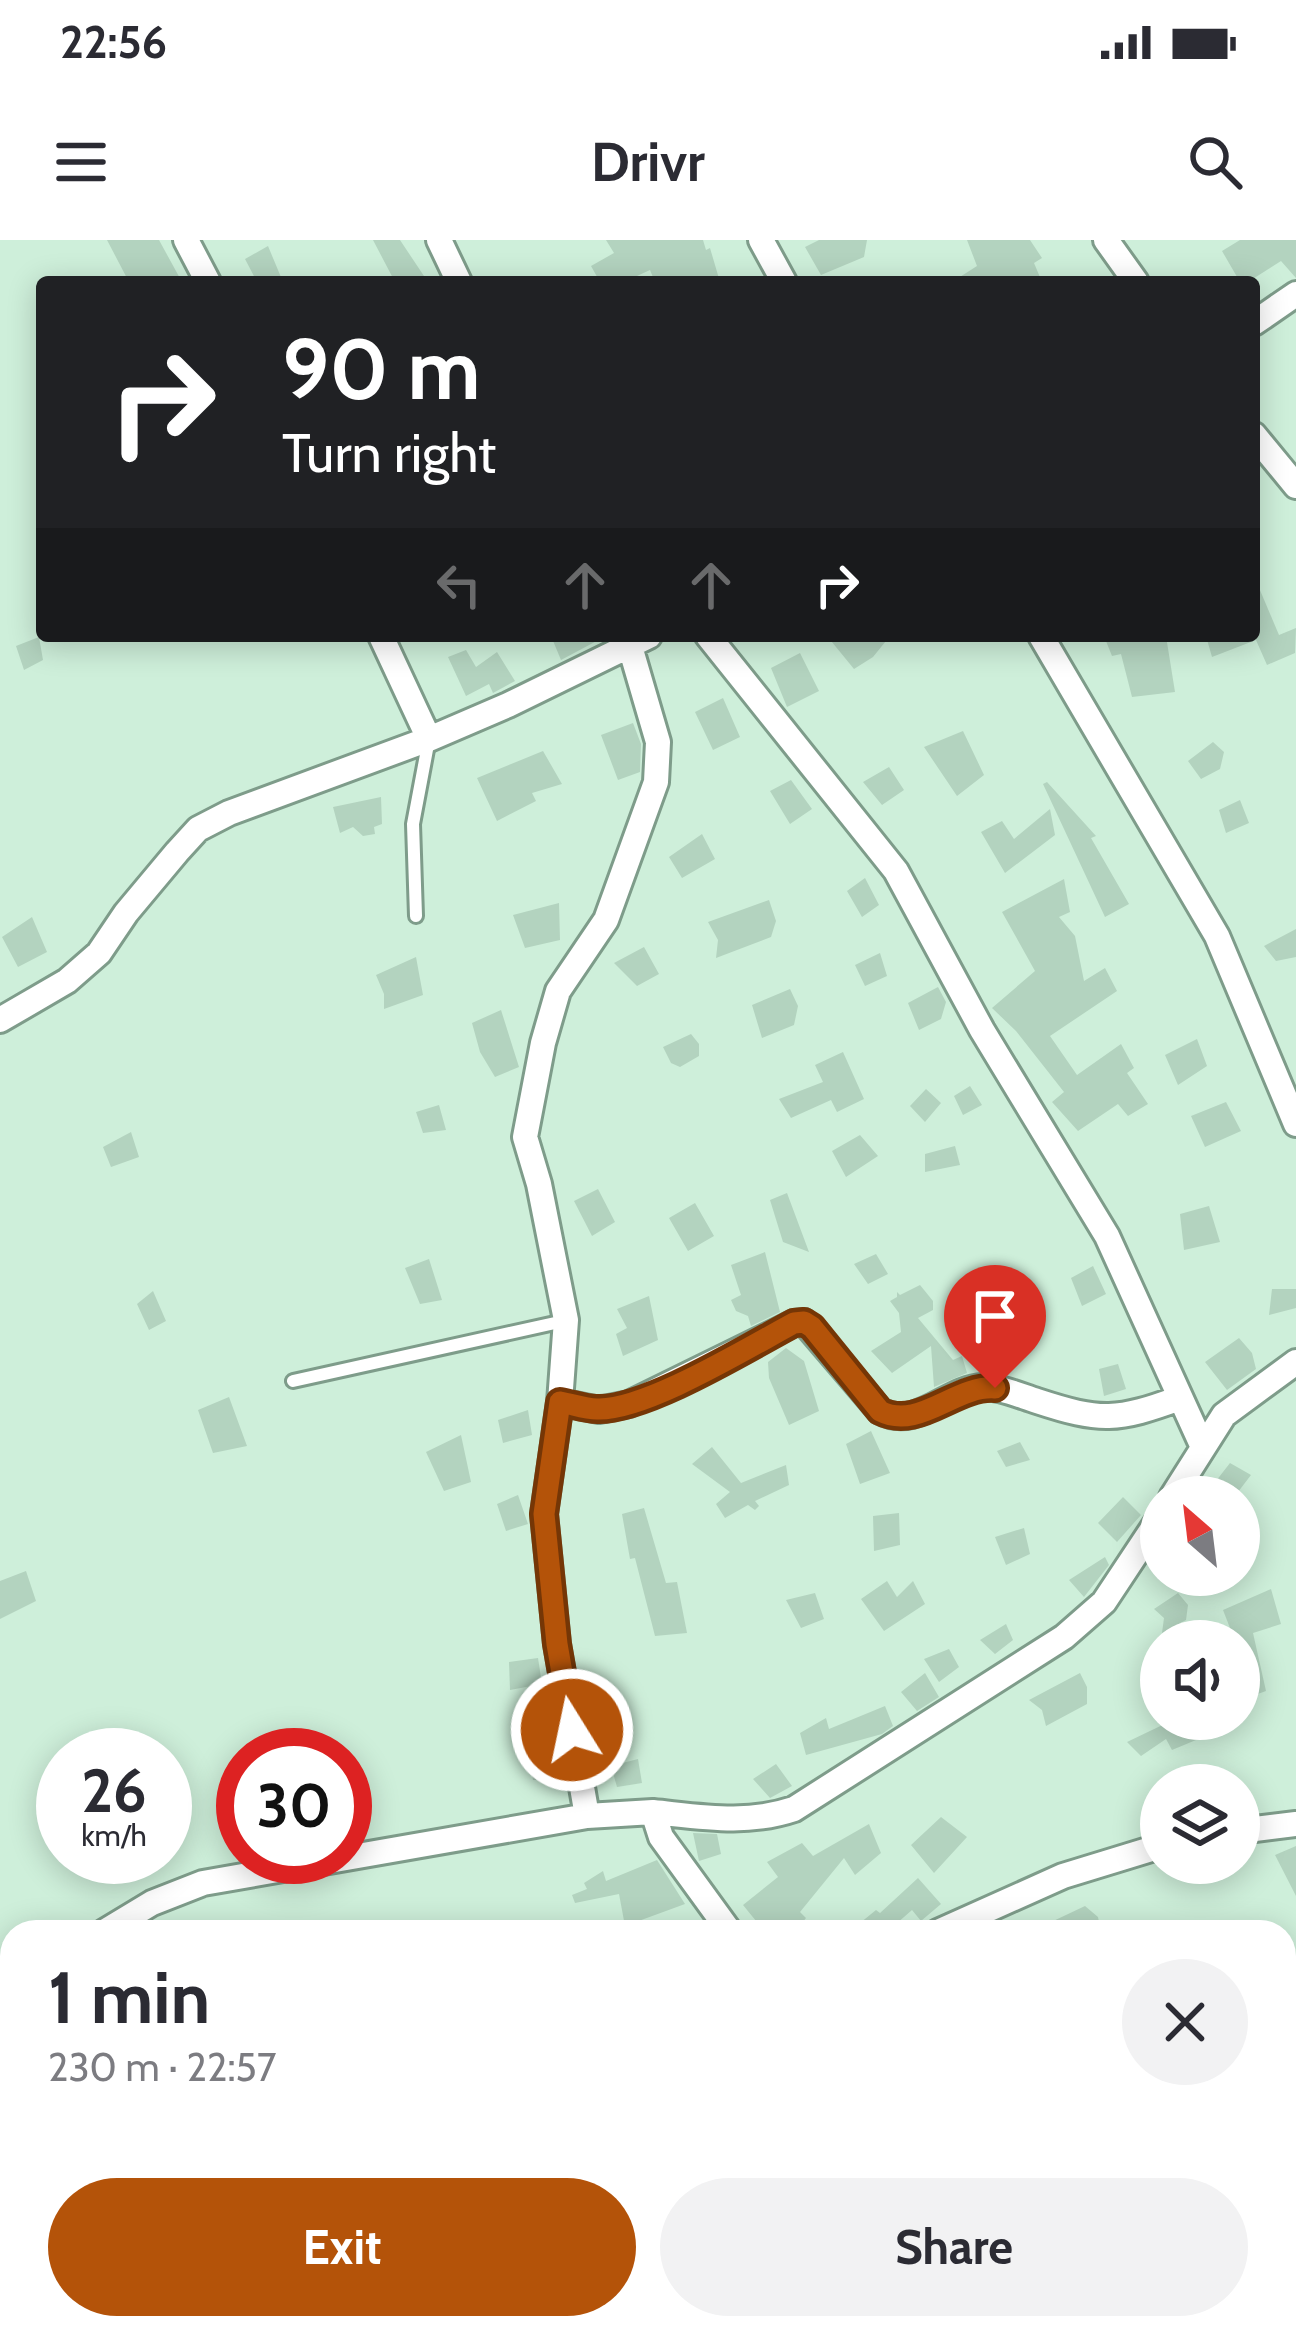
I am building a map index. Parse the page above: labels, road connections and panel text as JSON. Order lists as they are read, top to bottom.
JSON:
{
  "north": "top left",
  "page": {
    "status": "22:56",
    "header": "Drivr",
    "turn": ["90 m", "Turn right"],
    "speed": "26 km/h",
    "limit": "30",
    "heading": ["1 min", "230 m · 22:57"],
    "buttons": ["Exit", "Share"]
  }
}
